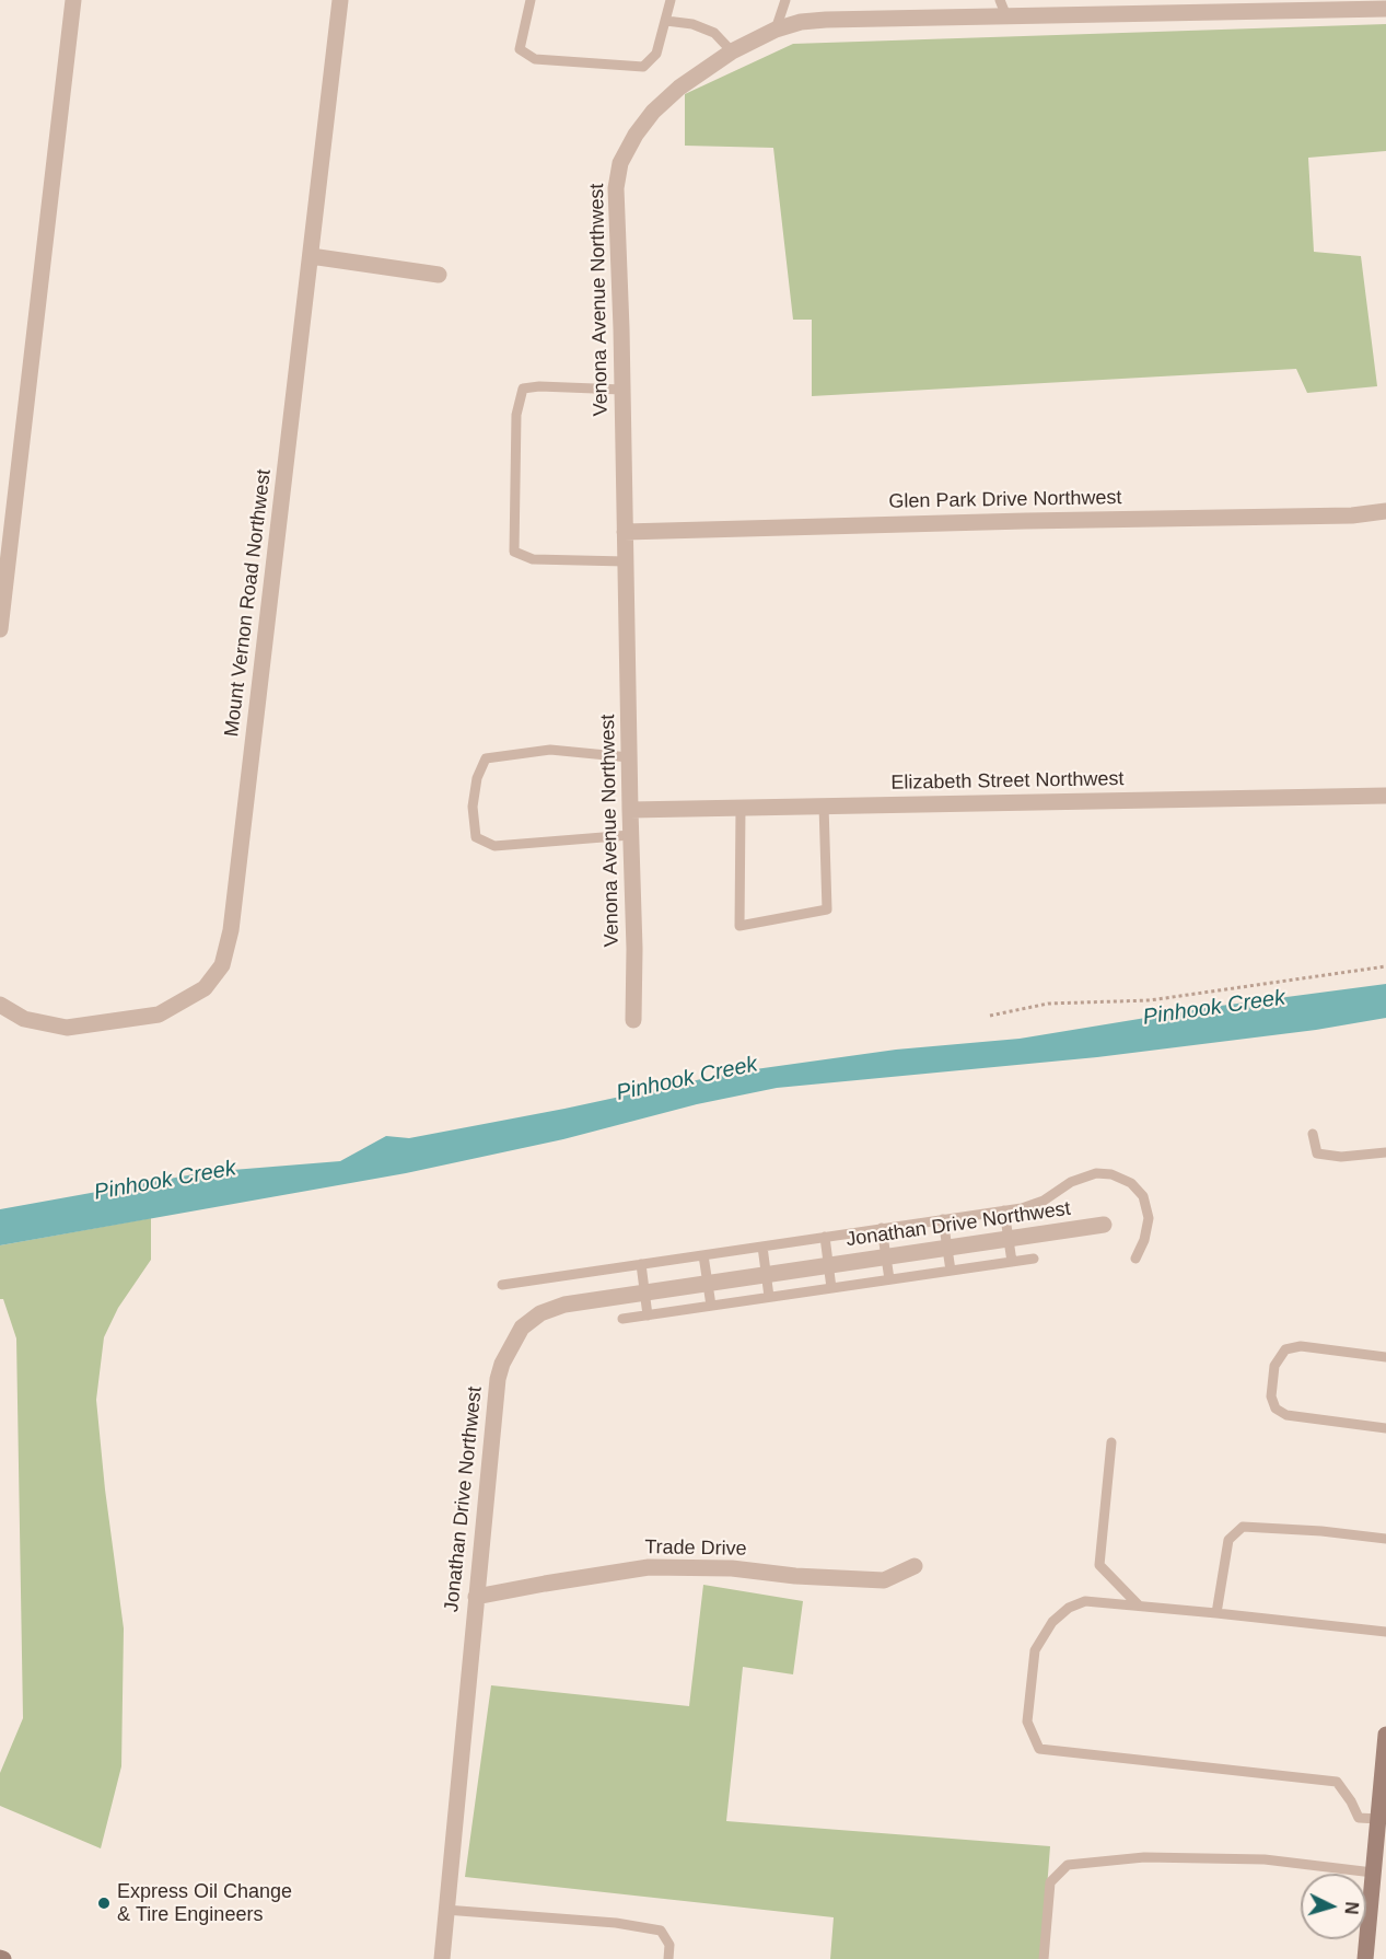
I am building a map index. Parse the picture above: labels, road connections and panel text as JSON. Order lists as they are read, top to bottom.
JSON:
{
  "streets": {
    "street": [
      "Venona Avenue Northwest",
      "Glen Park Drive Northwest",
      "Mount Vernon Road Northwest",
      "Elizabeth Street Northwest",
      "Jonathan Drive Northwest",
      "Trade Drive"
    ]
  },
  "crossings": [
    ["Venona Avenue Northwest", "Glen Park Drive Northwest"],
    ["Venona Avenue Northwest", "Elizabeth Street Northwest"],
    ["Jonathan Drive Northwest", "Trade Drive"]
  ],
  "water": ["Pinhook Creek"],
  "places": ["Express Oil Change & Tire Engineers"],
  "north": "right"
}
